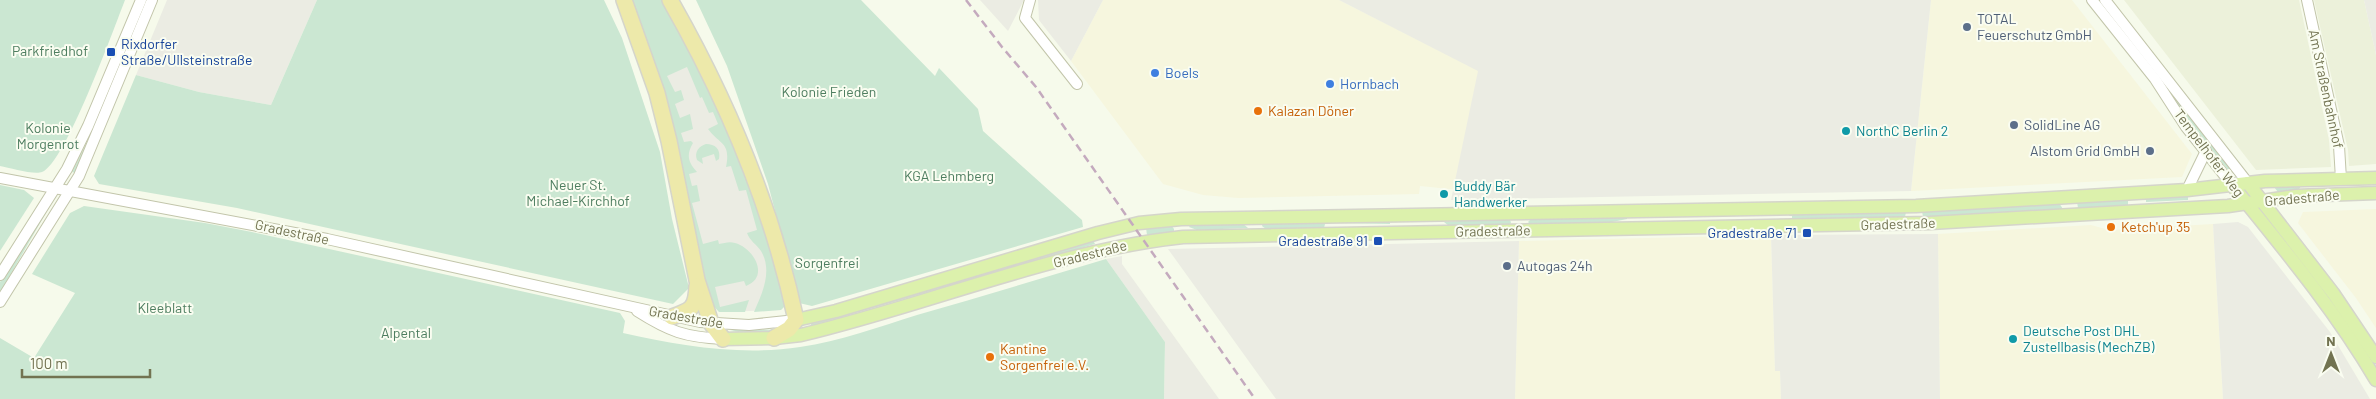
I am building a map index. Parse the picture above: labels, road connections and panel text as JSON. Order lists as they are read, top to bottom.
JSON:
{
  "streets": {
    "main road": ["Tempelhofer Weg", "Gradestraße"],
    "street": ["Am Straßenbahnhof"]
  },
  "crossings": [
    ["Am Straßenbahnhof", "Gradestraße"],
    ["Tempelhofer Weg", "Gradestraße"]
  ],
  "parks": [
    "Parkfriedhof",
    "Kolonie Frieden",
    "Kolonie Morgenrot",
    "KGA Lehmberg",
    "Neuer St. Michael-Kirchhof",
    "Sorgenfrei",
    "Kleeblatt",
    "Alpental"
  ],
  "places": {
    "other": [
      "TOTAL Feuerschutz GmbH",
      "Boels",
      "Hornbach",
      "Kalazan Döner",
      "SolidLine AG",
      "NorthC Berlin 2",
      "Alstom Grid GmbH",
      "Buddy Bär Handwerker",
      "Ketch'up 35",
      "Autogas 24h",
      "Deutsche Post DHL Zustellbasis (MechZB)",
      "Kantine Sorgenfrei e.V."
    ],
    "transit": ["Rixdorfer Straße/Ullsteinstraße", "Gradestraße 71", "Gradestraße 91"]
  },
  "scale_bar": "100 m",
  "north": "top"
}
